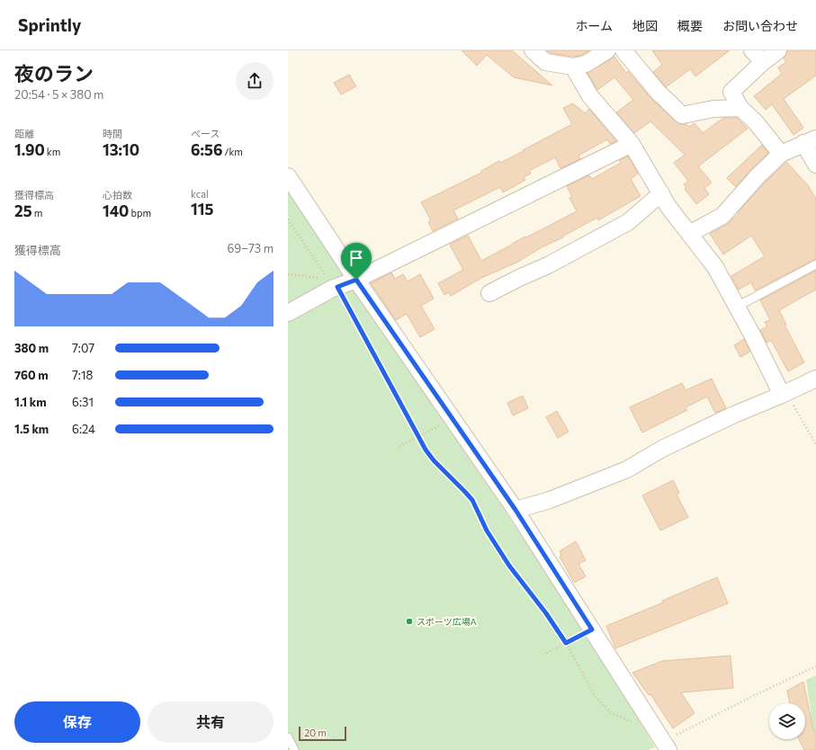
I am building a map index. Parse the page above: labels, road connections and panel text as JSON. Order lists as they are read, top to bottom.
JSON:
{
  "places": ["スポーツ広場A"],
  "scale_bar": "20 m",
  "page": {
    "header": "Sprintly",
    "nav": [
      "ホーム",
      "地図",
      "概要",
      "お問い合わせ"
    ],
    "heading": ["夜のラン", "20:54 · 5 × 380 m"],
    "stats": [
      ["距離", "1.90 km"],
      ["時間", "13:10"],
      ["ペース", "6:56 /km"],
      ["獲得標高", "25 m"],
      ["心拍数", "140 bpm"],
      ["kcal", "115"]
    ],
    "chart": ["獲得標高", "69–73 m"],
    "list": [
      {
        "name": "380 m",
        "note": "7:07"
      },
      {
        "name": "760 m",
        "note": "7:18"
      },
      {
        "name": "1.1 km",
        "note": "6:31"
      },
      {
        "name": "1.5 km",
        "note": "6:24"
      }
    ],
    "buttons": ["保存", "共有"],
    "scale": "20 m"
  }
}
